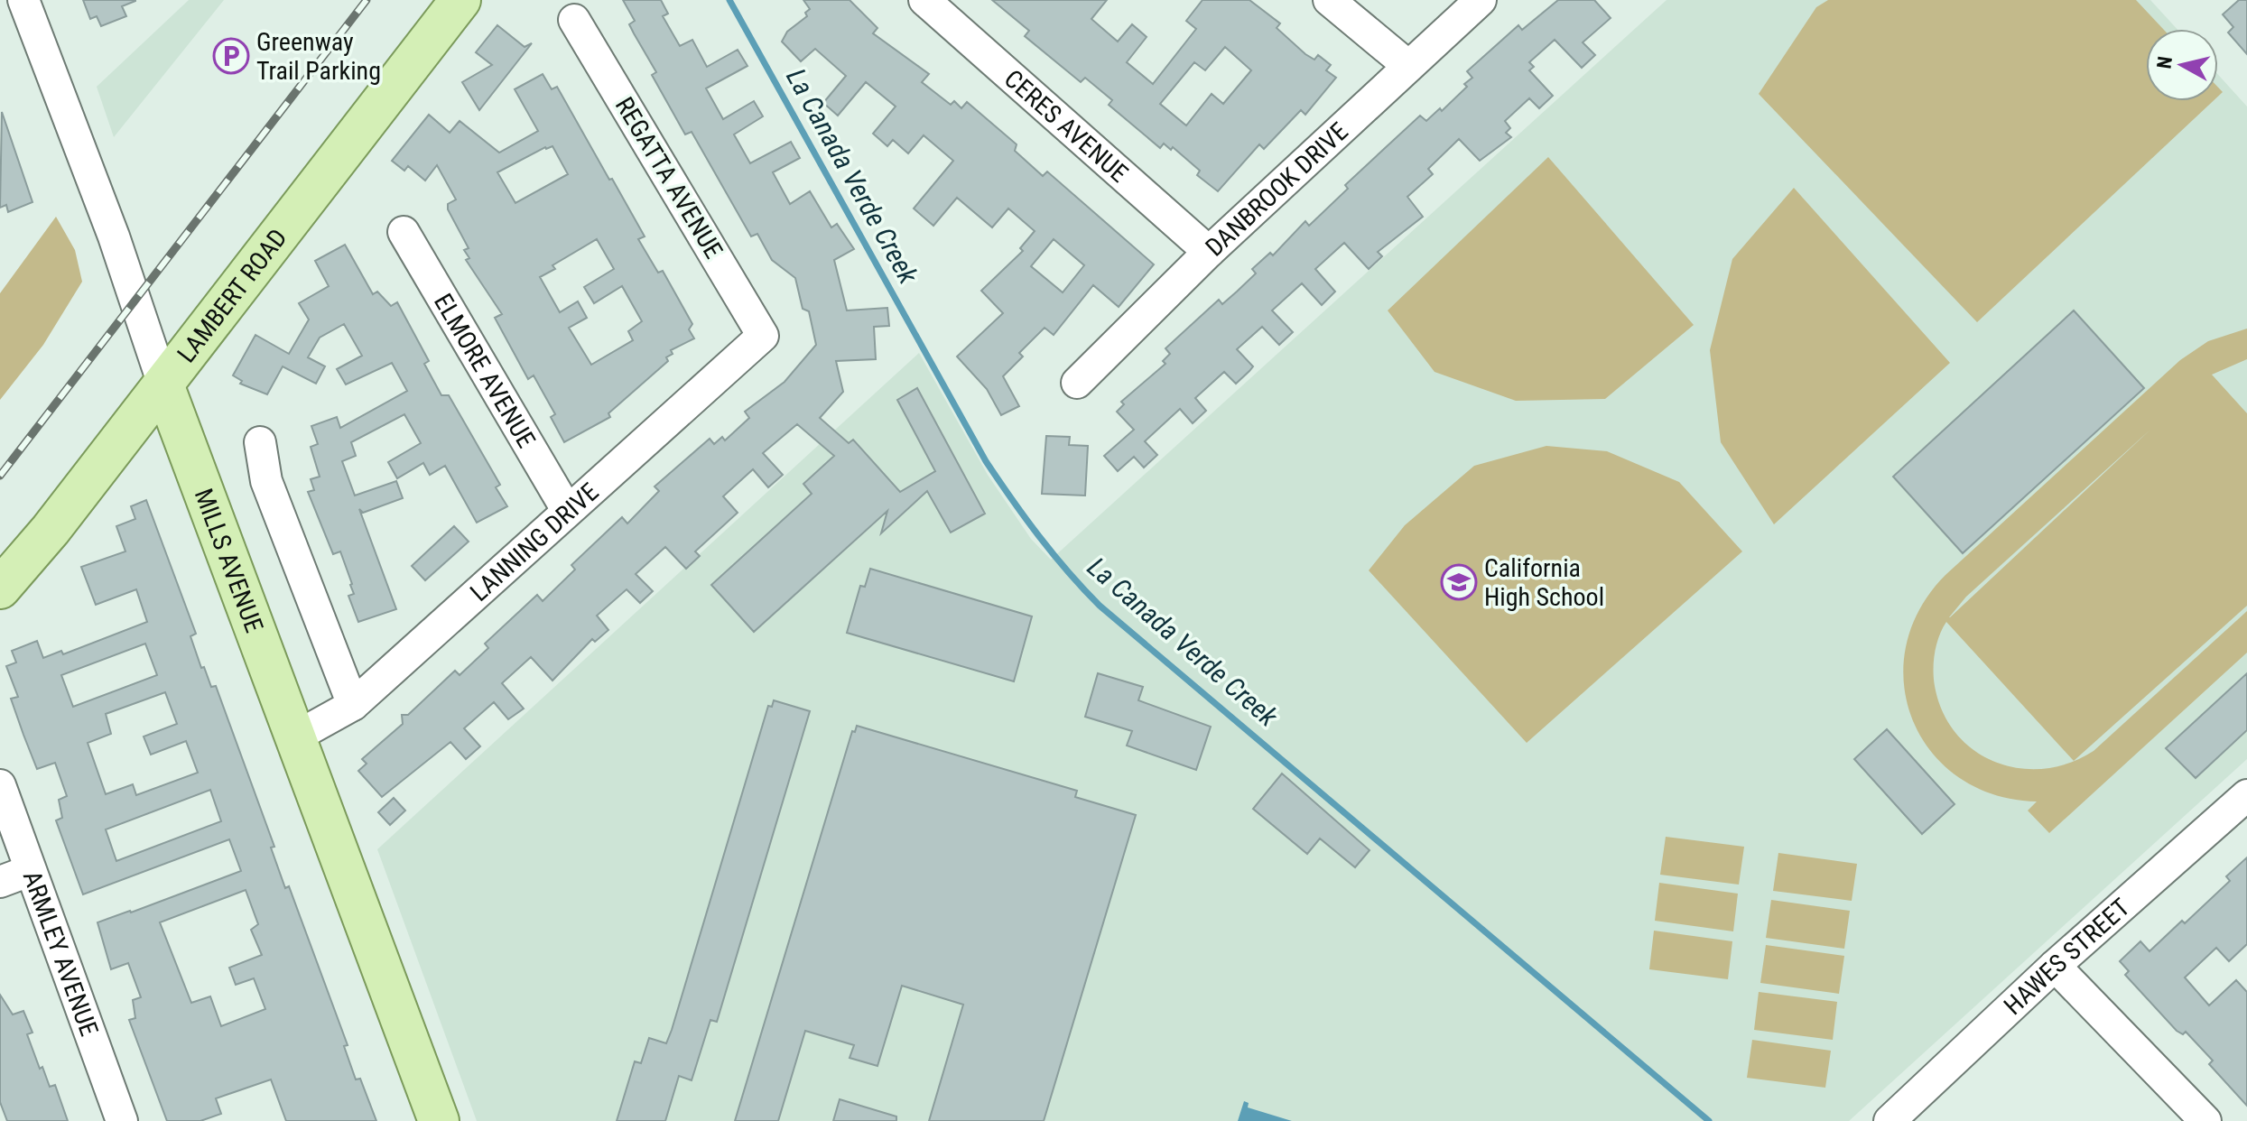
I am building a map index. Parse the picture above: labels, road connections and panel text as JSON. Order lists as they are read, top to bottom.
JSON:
{
  "streets": {
    "main road": ["LAMBERT ROAD", "MILLS AVENUE"],
    "street": [
      "CERES AVENUE",
      "REGATTA AVENUE",
      "DANBROOK DRIVE",
      "ELMORE AVENUE",
      "LANNING DRIVE",
      "ARMLEY AVENUE",
      "HAWES STREET"
    ]
  },
  "crossings": [
    ["CERES AVENUE", "DANBROOK DRIVE"],
    ["REGATTA AVENUE", "LANNING DRIVE"],
    ["LAMBERT ROAD", "MILLS AVENUE"],
    ["ELMORE AVENUE", "LANNING DRIVE"],
    ["LANNING DRIVE", "MILLS AVENUE"]
  ],
  "water": ["La Canada Verde Creek"],
  "places": {
    "parking": ["Greenway Trail Parking"],
    "school or university": ["California High School"]
  },
  "north": "left"
}
